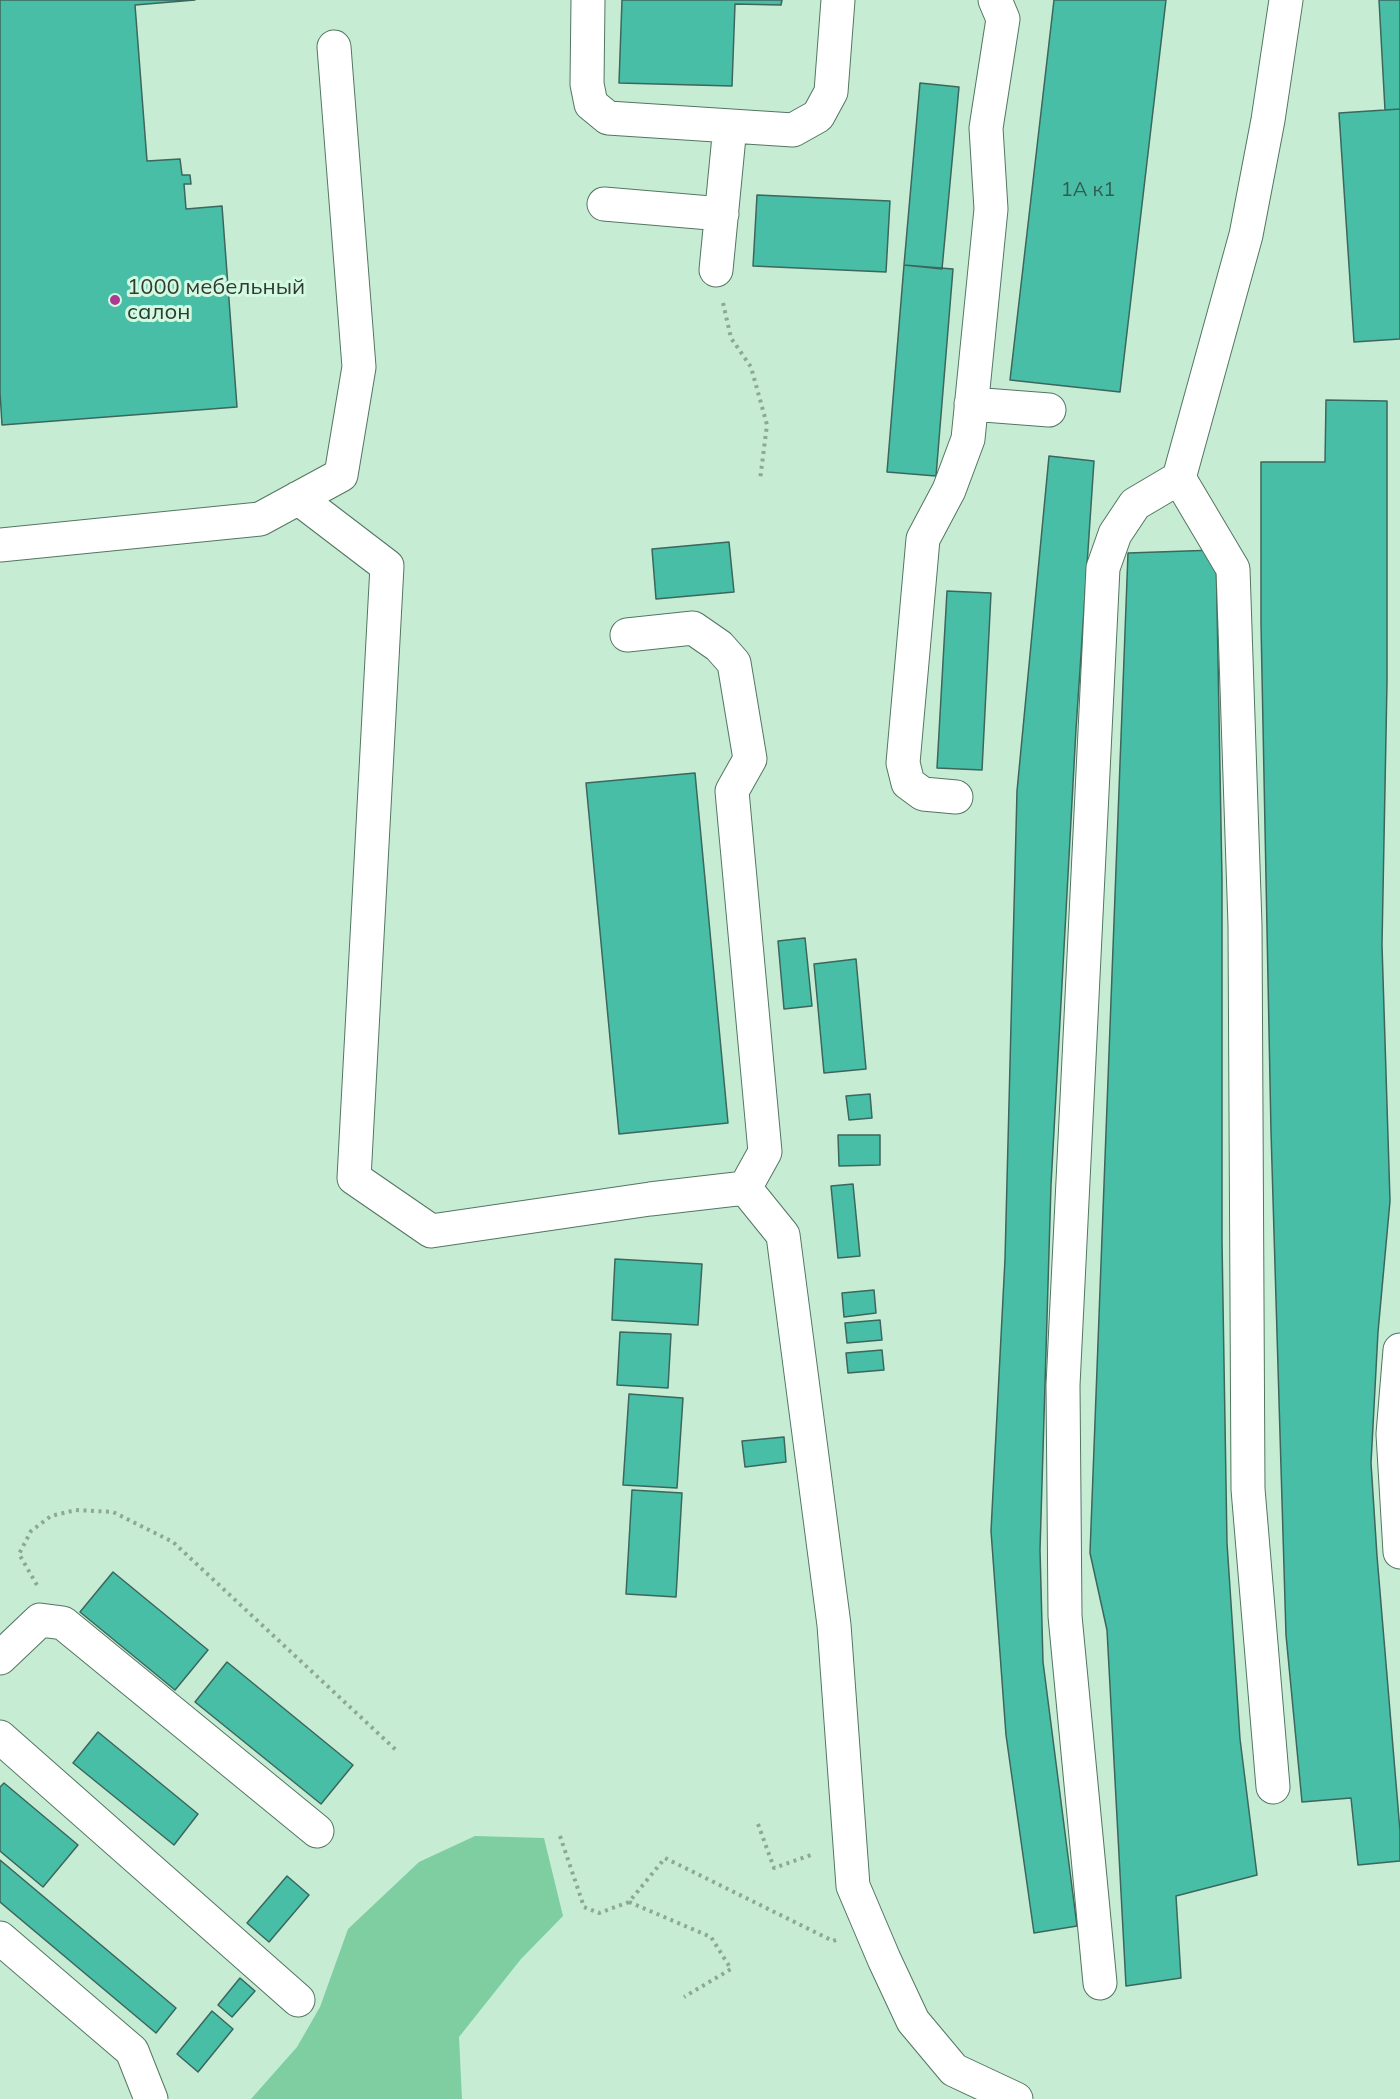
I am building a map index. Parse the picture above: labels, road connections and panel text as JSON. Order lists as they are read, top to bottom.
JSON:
{
  "places": ["1000 мебельный салон"],
  "house_numbers": ["1А к1"]
}
